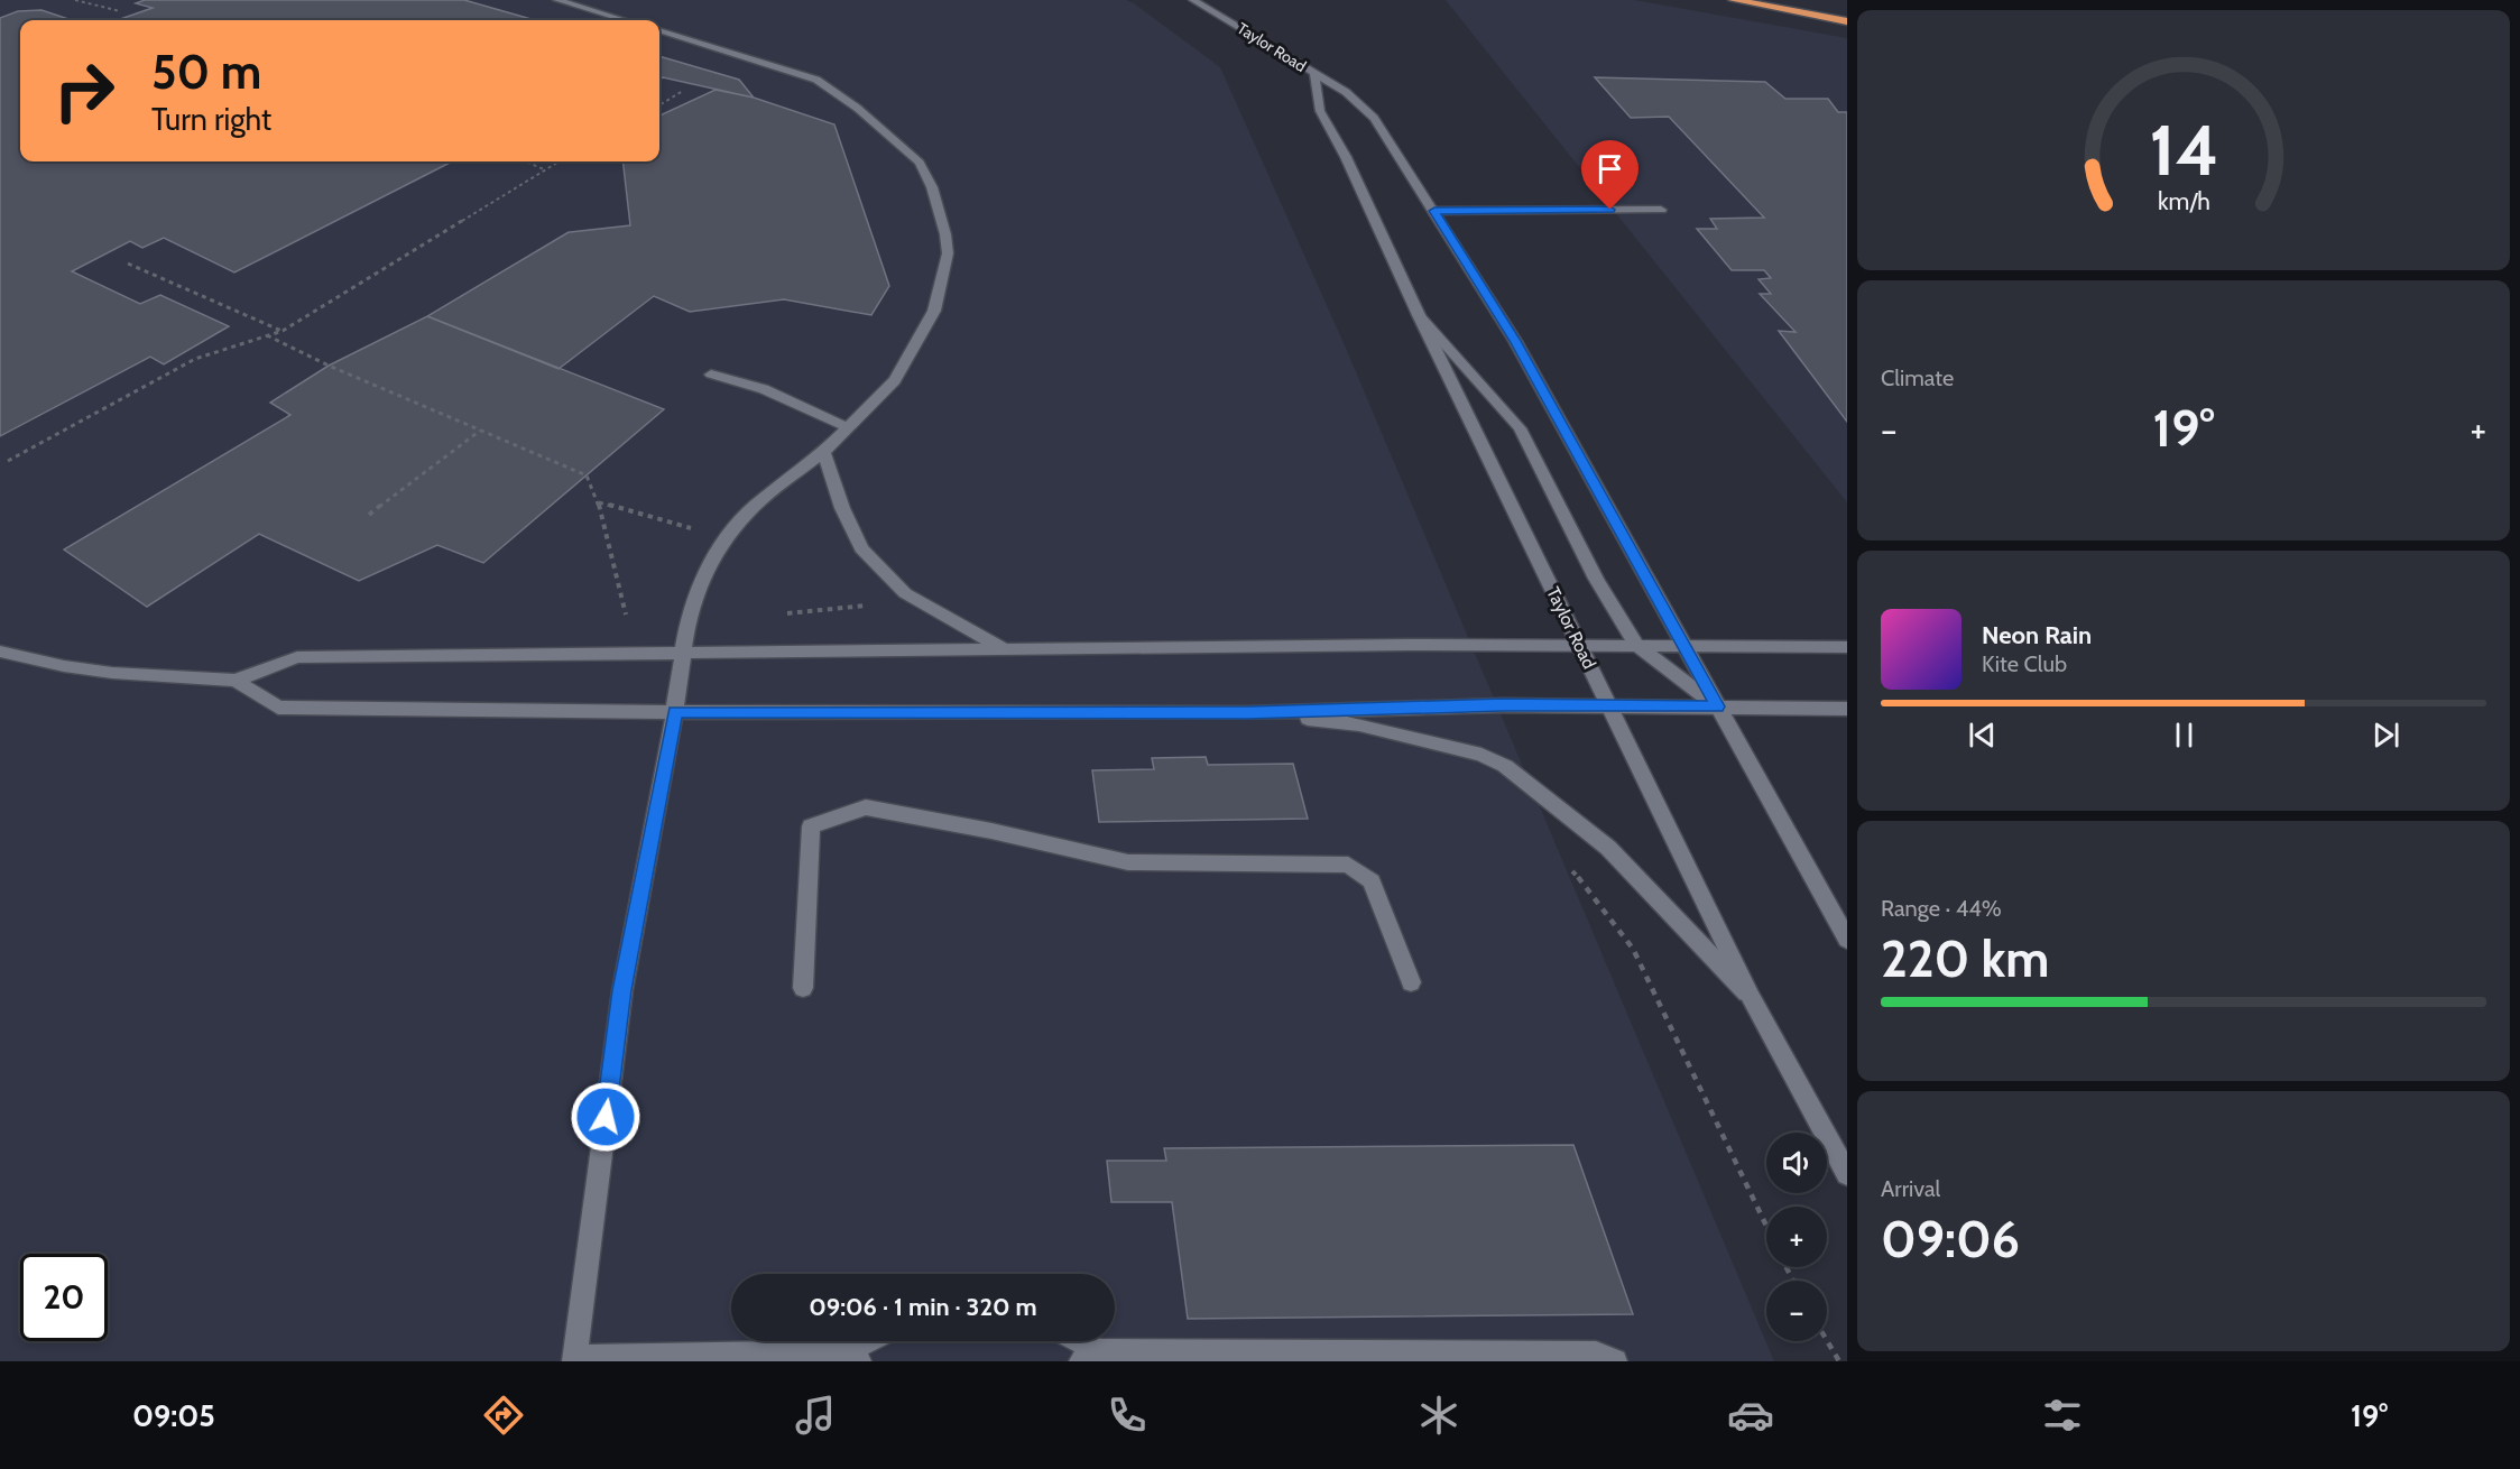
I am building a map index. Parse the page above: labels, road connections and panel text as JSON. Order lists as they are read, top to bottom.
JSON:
{
  "streets": {
    "main road": ["Taylor Road"]
  },
  "page": {
    "turn": ["50 m", "Turn right"],
    "tile": [
      "Climate",
      ["Range · 44%", "220 km"],
      ["Arrival", "09:06"]
    ],
    "heat": ["−", "19°", "+"],
    "song": ["Neon Rain", "Kite Club"],
    "map_buttons": ["+", "−"],
    "limit": "20",
    "trip": "09:06 · 1 min · 320 m",
    "tabs": ["09:05", "19°"],
    "gauge": ["14", "km/h"]
  }
}
